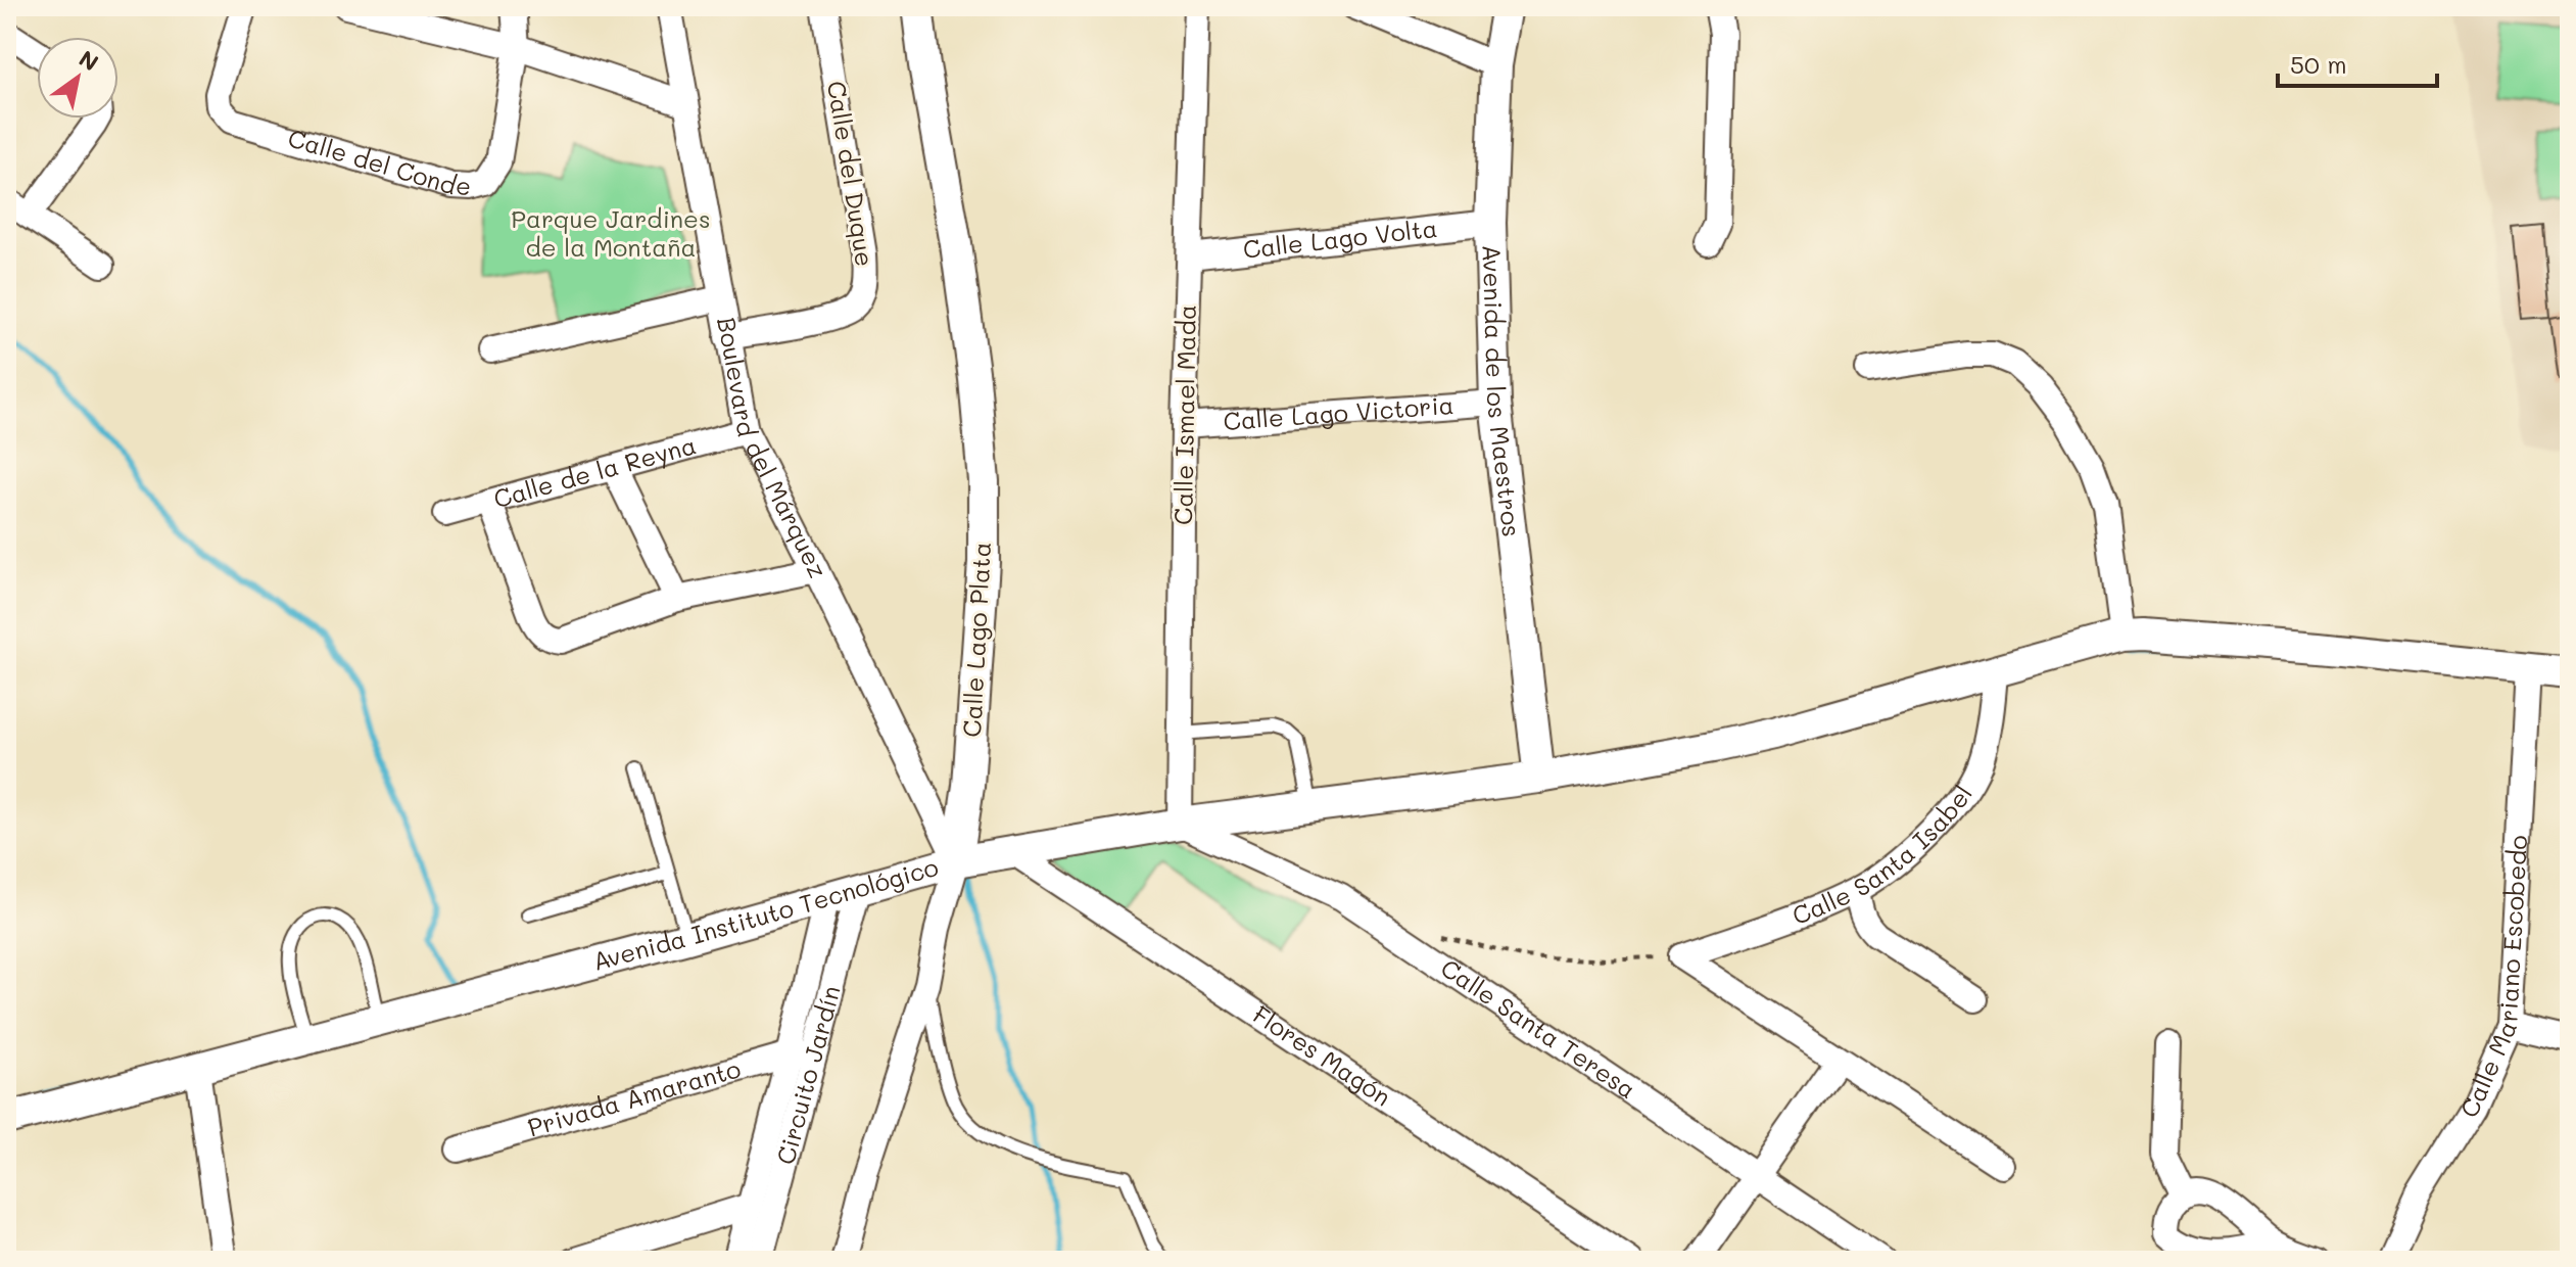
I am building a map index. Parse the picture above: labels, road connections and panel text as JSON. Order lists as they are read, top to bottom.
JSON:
{
  "streets": {
    "street": [
      "Calle del Conde",
      "Calle del Duque",
      "Calle Lago Volta",
      "Avenida de los Maestros",
      "Calle Lago Victoria",
      "Calle Ismael Mada",
      "Boulevard del Márquez",
      "Calle de la Reyna",
      "Calle Lago Plata",
      "Calle Santa Isabel",
      "Avenida Instituto Tecnológico",
      "Calle Mariano Escobedo",
      "Calle Santa Teresa",
      "Flores Magón",
      "Circuito Jardín",
      "Privada Amaranto"
    ]
  },
  "crossings": [
    ["Calle del Duque", "Boulevard del Márquez"],
    ["Calle Lago Volta", "Avenida de los Maestros"],
    ["Calle Lago Volta", "Calle Ismael Mada"],
    ["Avenida de los Maestros", "Calle Lago Victoria"],
    ["Avenida de los Maestros", "Avenida Instituto Tecnológico"],
    ["Calle Lago Victoria", "Calle Ismael Mada"],
    ["Calle Ismael Mada", "Avenida Instituto Tecnológico"],
    ["Calle Ismael Mada", "Calle Santa Teresa"],
    ["Boulevard del Márquez", "Calle de la Reyna"],
    ["Boulevard del Márquez", "Calle Lago Plata"],
    ["Boulevard del Márquez", "Avenida Instituto Tecnológico"],
    ["Calle Lago Plata", "Avenida Instituto Tecnológico"],
    ["Calle Santa Isabel", "Avenida Instituto Tecnológico"],
    ["Avenida Instituto Tecnológico", "Calle Mariano Escobedo"],
    ["Avenida Instituto Tecnológico", "Calle Santa Teresa"],
    ["Avenida Instituto Tecnológico", "Flores Magón"],
    ["Avenida Instituto Tecnológico", "Circuito Jardín"],
    ["Circuito Jardín", "Privada Amaranto"]
  ],
  "parks": ["Parque Jardines de la Montaña"],
  "scale_bar": "50 m",
  "north": "top right"
}
